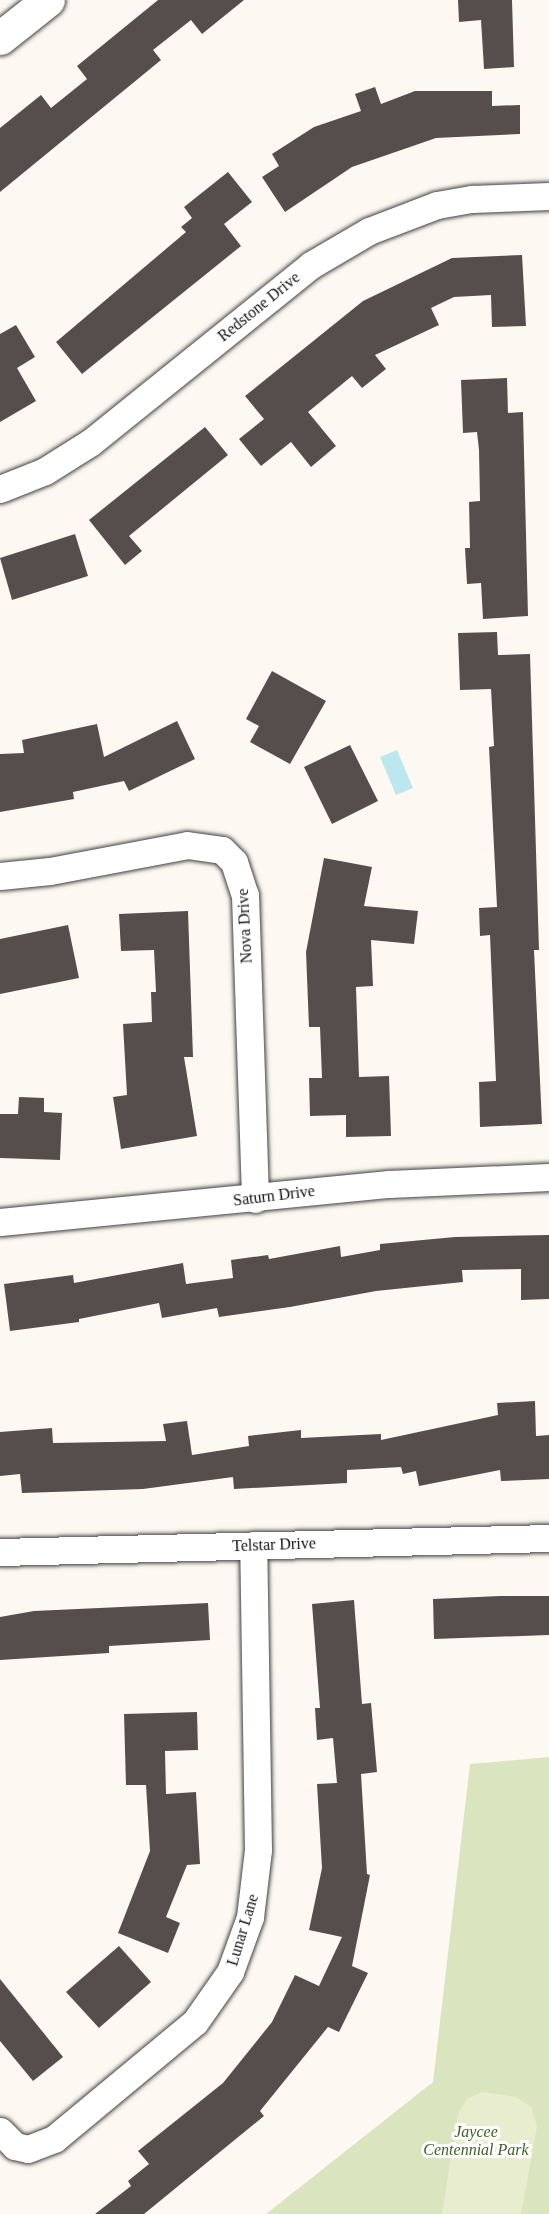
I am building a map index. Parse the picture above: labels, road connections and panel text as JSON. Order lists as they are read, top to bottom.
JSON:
{
  "streets": {
    "street": [
      "Redstone Drive",
      "Nova Drive",
      "Saturn Drive",
      "Telstar Drive",
      "Lunar Lane"
    ]
  },
  "crossings": [
    ["Nova Drive", "Saturn Drive"],
    ["Telstar Drive", "Lunar Lane"]
  ],
  "parks": ["Jaycee Centennial Park"]
}
